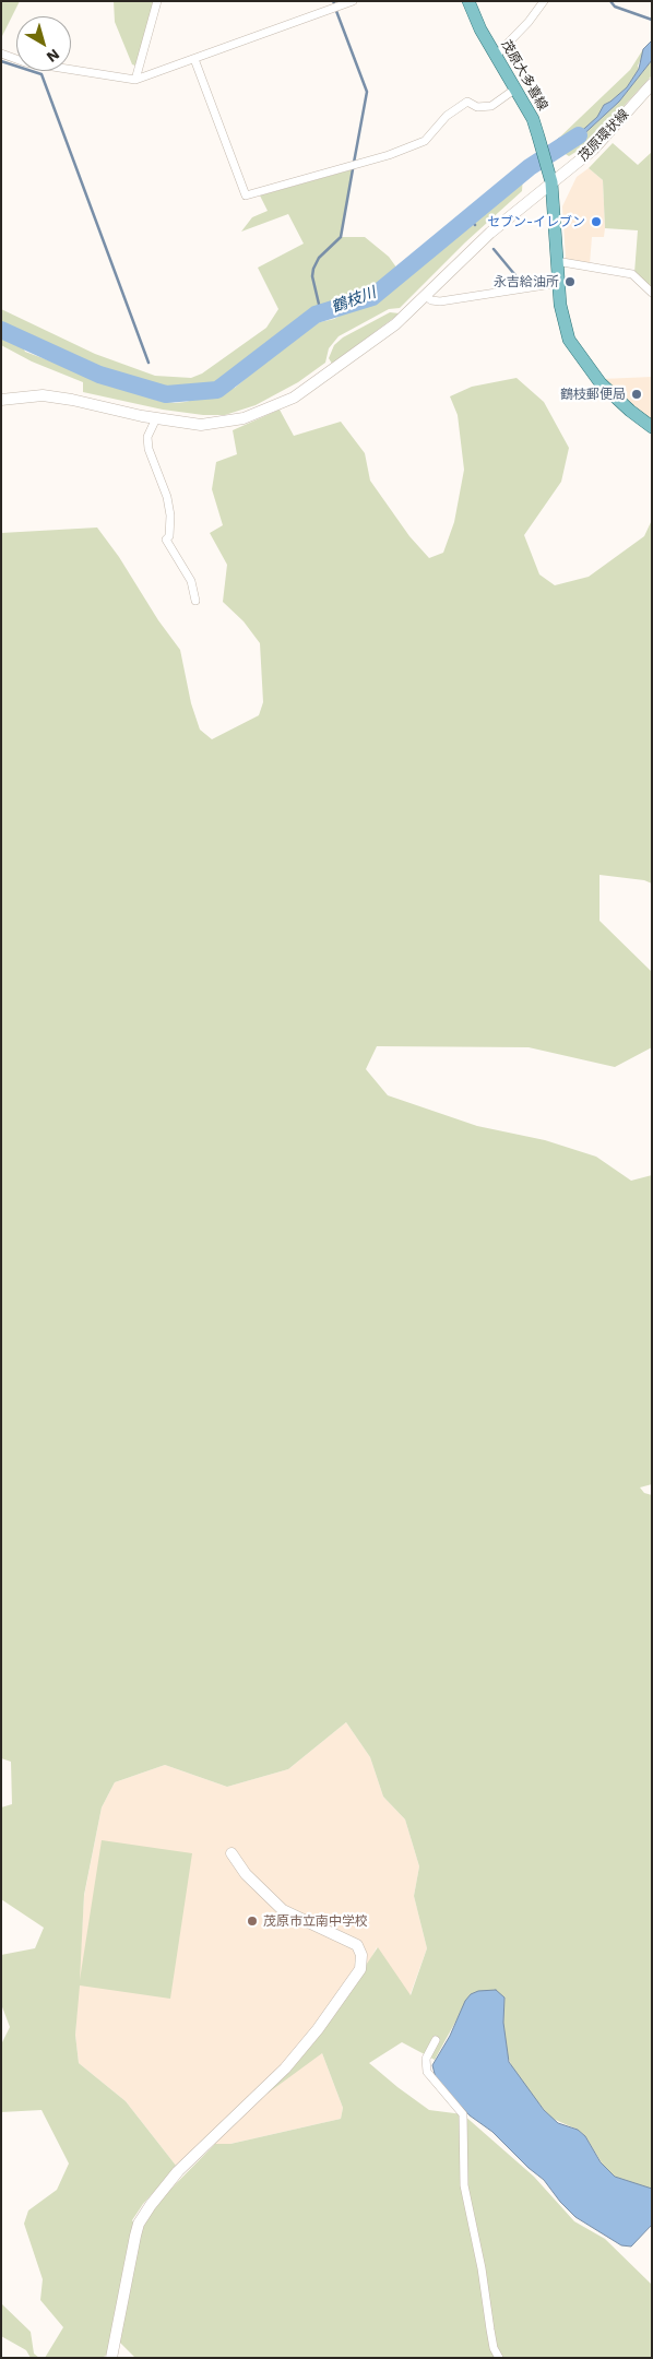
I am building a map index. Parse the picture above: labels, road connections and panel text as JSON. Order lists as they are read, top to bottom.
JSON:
{
  "streets": {
    "main road": ["茂原大多喜線", "茂原環状線"]
  },
  "crossings": [
    ["茂原大多喜線", "茂原環状線"]
  ],
  "water": ["鶴枝川"],
  "places": [
    "セブン-イレブン",
    "永吉給油所",
    "鶴枝郵便局",
    "茂原市立南中学校"
  ],
  "north": "bottom right"
}
